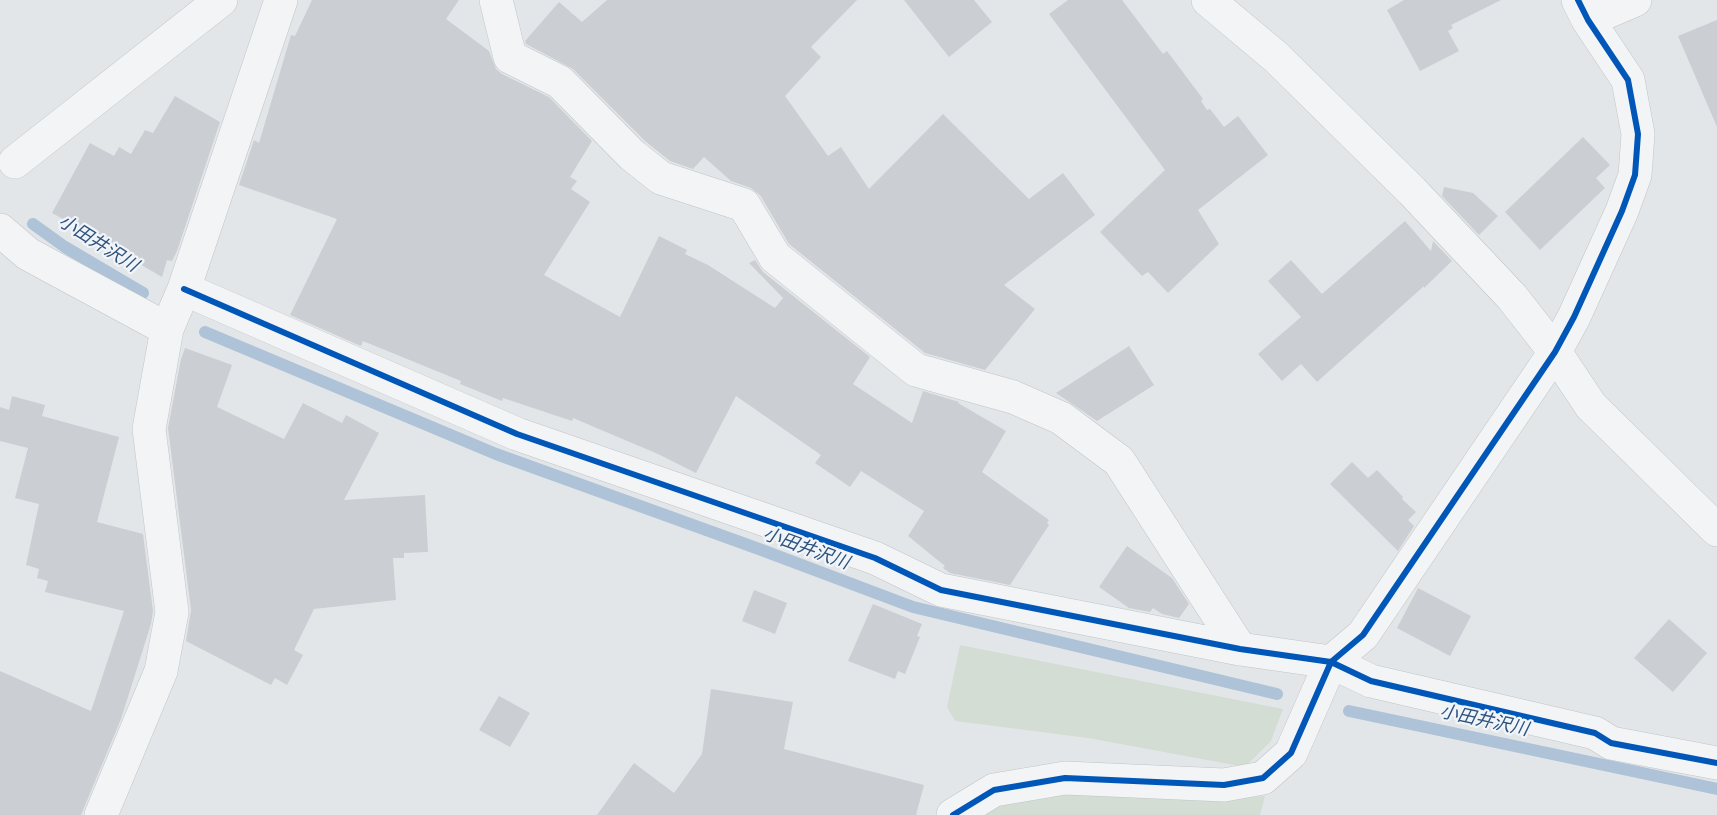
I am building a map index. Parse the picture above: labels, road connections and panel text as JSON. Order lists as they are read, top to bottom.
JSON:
{
  "water": ["小田井沢川"]
}
